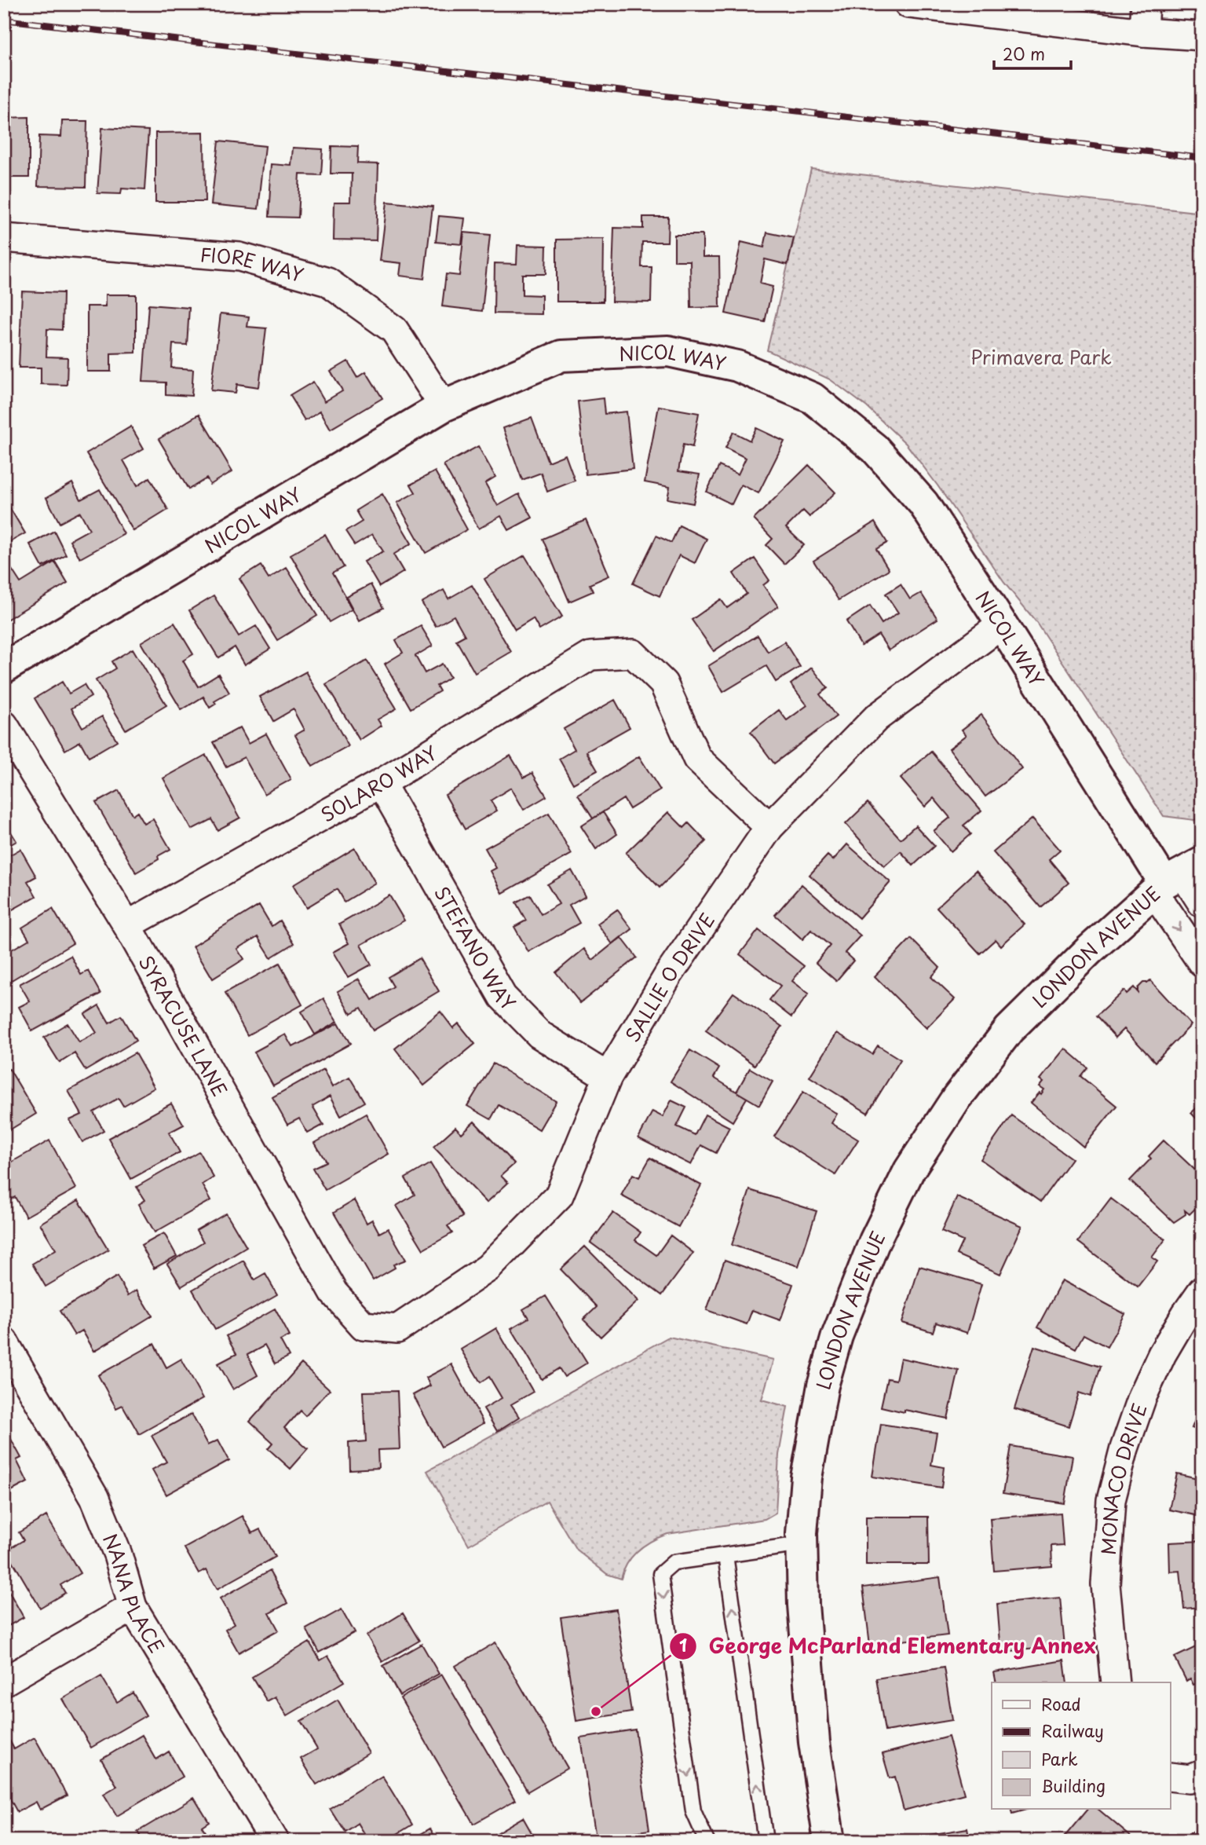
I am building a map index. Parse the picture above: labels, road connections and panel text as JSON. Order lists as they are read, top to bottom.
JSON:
{
  "streets": {
    "street": [
      "FIORE WAY",
      "NICOL WAY",
      "SOLARO WAY",
      "STEFANO WAY",
      "LONDON AVENUE",
      "SALLIE O DRIVE",
      "SYRACUSE LANE",
      "MONACO DRIVE",
      "NANA PLACE"
    ]
  },
  "crossings": [
    ["FIORE WAY", "NICOL WAY"],
    ["NICOL WAY", "LONDON AVENUE"],
    ["NICOL WAY", "SALLIE O DRIVE"],
    ["SOLARO WAY", "STEFANO WAY"],
    ["SOLARO WAY", "SALLIE O DRIVE"],
    ["SOLARO WAY", "SYRACUSE LANE"],
    ["STEFANO WAY", "SALLIE O DRIVE"],
    ["SALLIE O DRIVE", "SYRACUSE LANE"]
  ],
  "parks": ["Primavera Park"],
  "places": ["George McParland Elementary Annex"],
  "legend": [
    "Road",
    "Railway",
    "Park",
    "Building"
  ],
  "scale_bar": "20 m"
}
